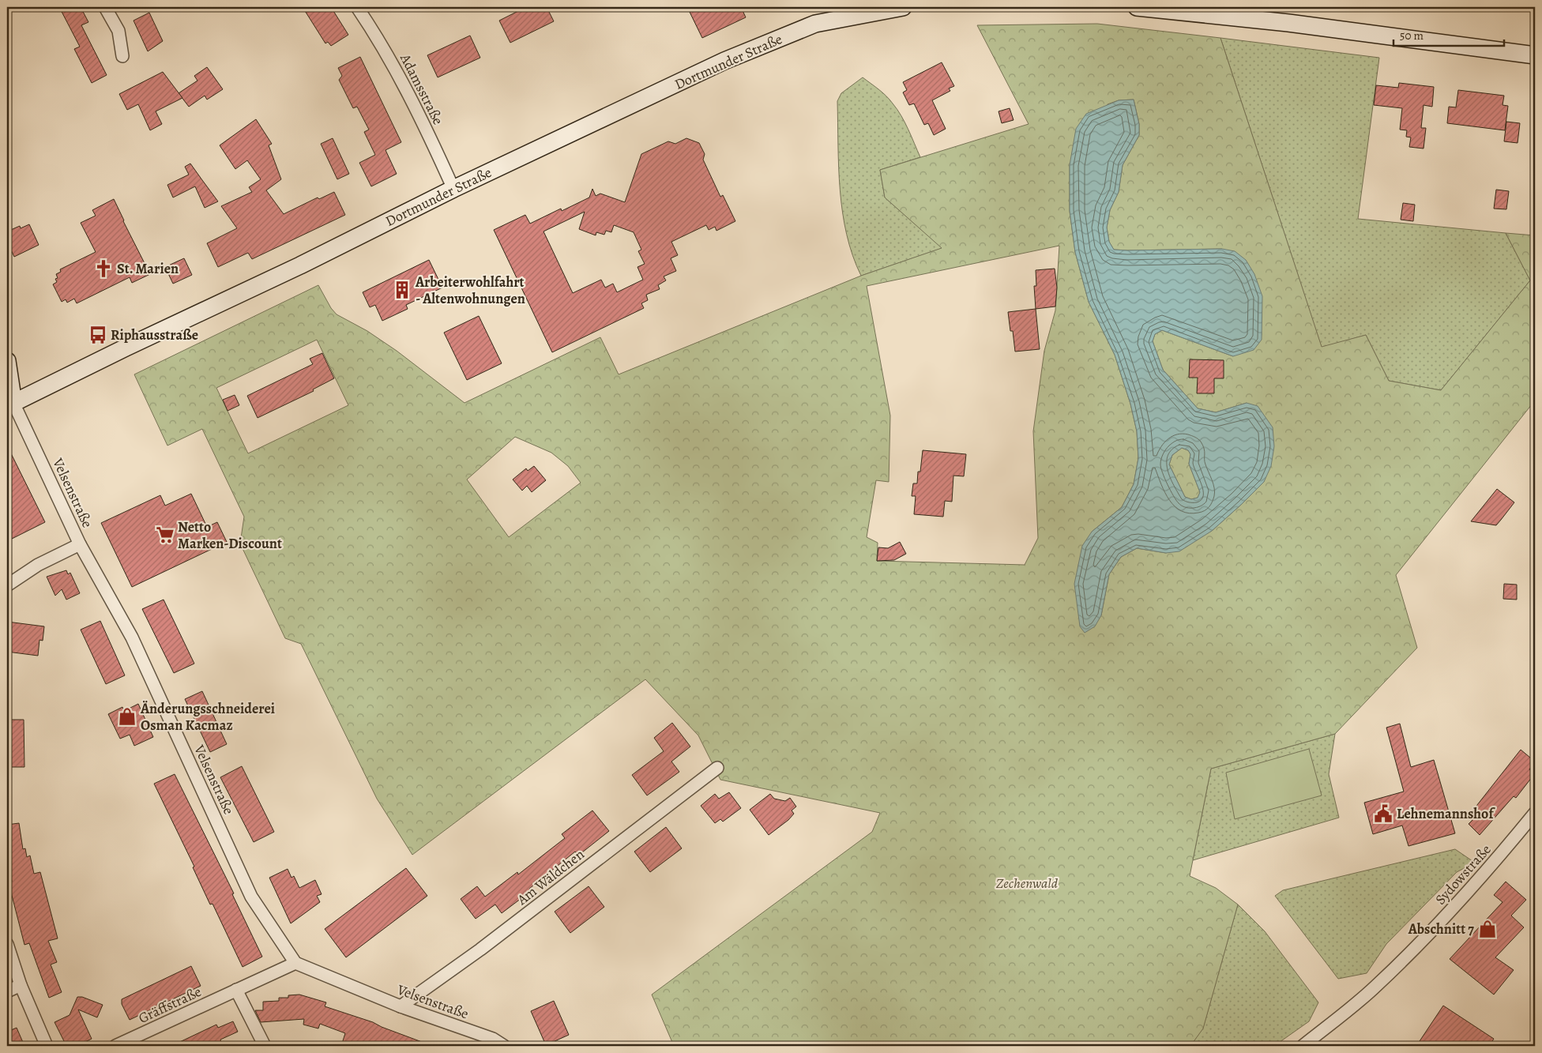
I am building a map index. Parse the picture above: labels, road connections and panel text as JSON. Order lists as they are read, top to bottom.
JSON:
{
  "streets": {
    "main road": ["Dortmunder Straße"],
    "street": [
      "Adamsstraße",
      "Velsenstraße",
      "Sydowstraße",
      "Am Wäldchen",
      "Gräffstraße"
    ]
  },
  "crossings": [
    ["Dortmunder Straße", "Adamsstraße"],
    ["Dortmunder Straße", "Velsenstraße"],
    ["Velsenstraße", "Am Wäldchen"],
    ["Velsenstraße", "Gräffstraße"]
  ],
  "parks": ["Zechenwald"],
  "places": {
    "church": ["St. Marien"],
    "building": ["Arbeiterwohlfahrt - Altenwohnungen"],
    "bus stop": ["Riphausstraße"],
    "supermarket": ["Netto Marken-Discount"],
    "shop": ["Änderungsschneiderei Osman Kacmaz", "Abschnitt 7"],
    "public building": ["Lehnemannshof"]
  },
  "scale_bar": "50 m"
}
